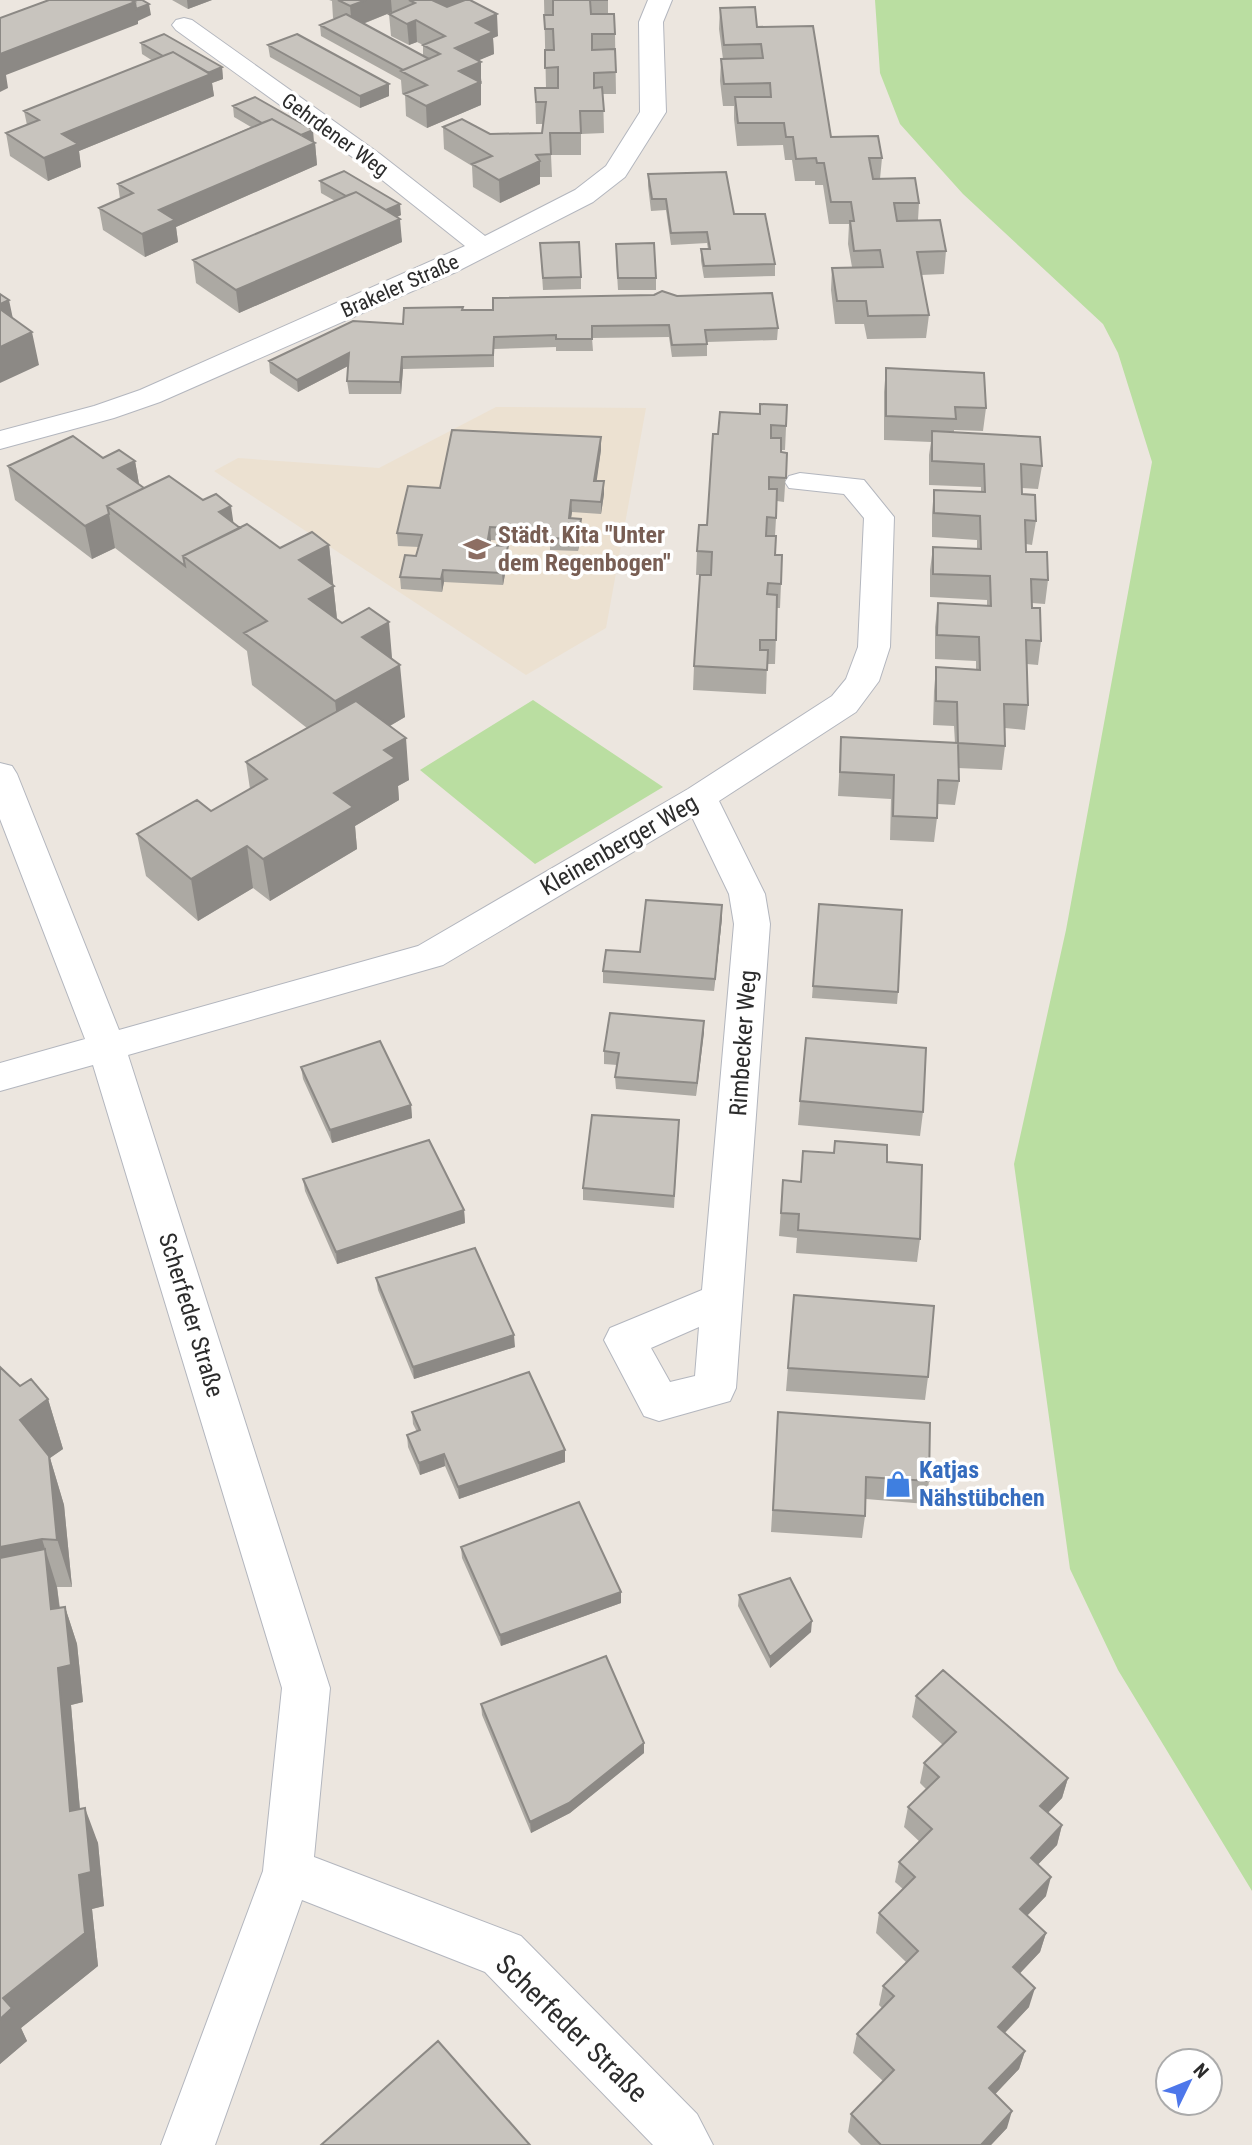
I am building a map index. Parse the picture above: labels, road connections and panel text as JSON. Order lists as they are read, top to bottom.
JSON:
{
  "streets": {
    "street": [
      "Gehrdener Weg",
      "Brakeler Straße",
      "Kleinenberger Weg",
      "Rimbecker Weg",
      "Scherfeder Straße"
    ]
  },
  "crossings": [
    ["Gehrdener Weg", "Brakeler Straße"],
    ["Kleinenberger Weg", "Rimbecker Weg"],
    ["Kleinenberger Weg", "Scherfeder Straße"]
  ],
  "places": {
    "school or university": ["Städt. Kita \"Unter dem Regenbogen\""],
    "shop": ["Katjas Nähstübchen"]
  },
  "north": "top right"
}
